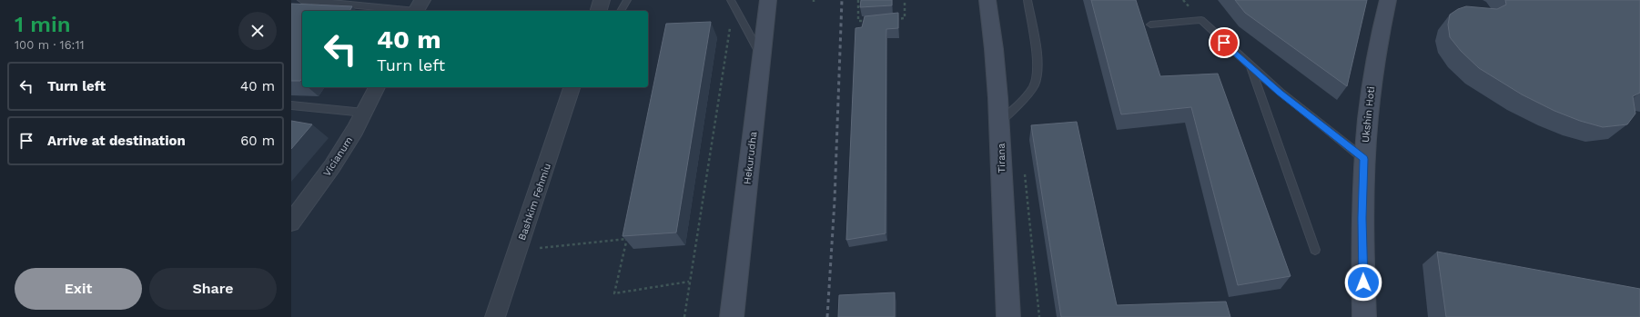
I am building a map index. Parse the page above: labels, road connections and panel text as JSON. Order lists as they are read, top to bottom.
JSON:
{
  "streets": {
    "main road": ["Ukshin Hoti", "Hekurudha", "Tirana"],
    "street": ["Vicianum", "Bashkim Fehmiu"]
  },
  "page": {
    "heading": ["1 min", "100 m · 16:11"],
    "turn": ["40 m", "Turn left"],
    "list": [
      {
        "name": "Turn left",
        "value": "40 m"
      },
      {
        "name": "Arrive at destination",
        "value": "60 m"
      }
    ],
    "buttons": ["Exit", "Share"]
  }
}
